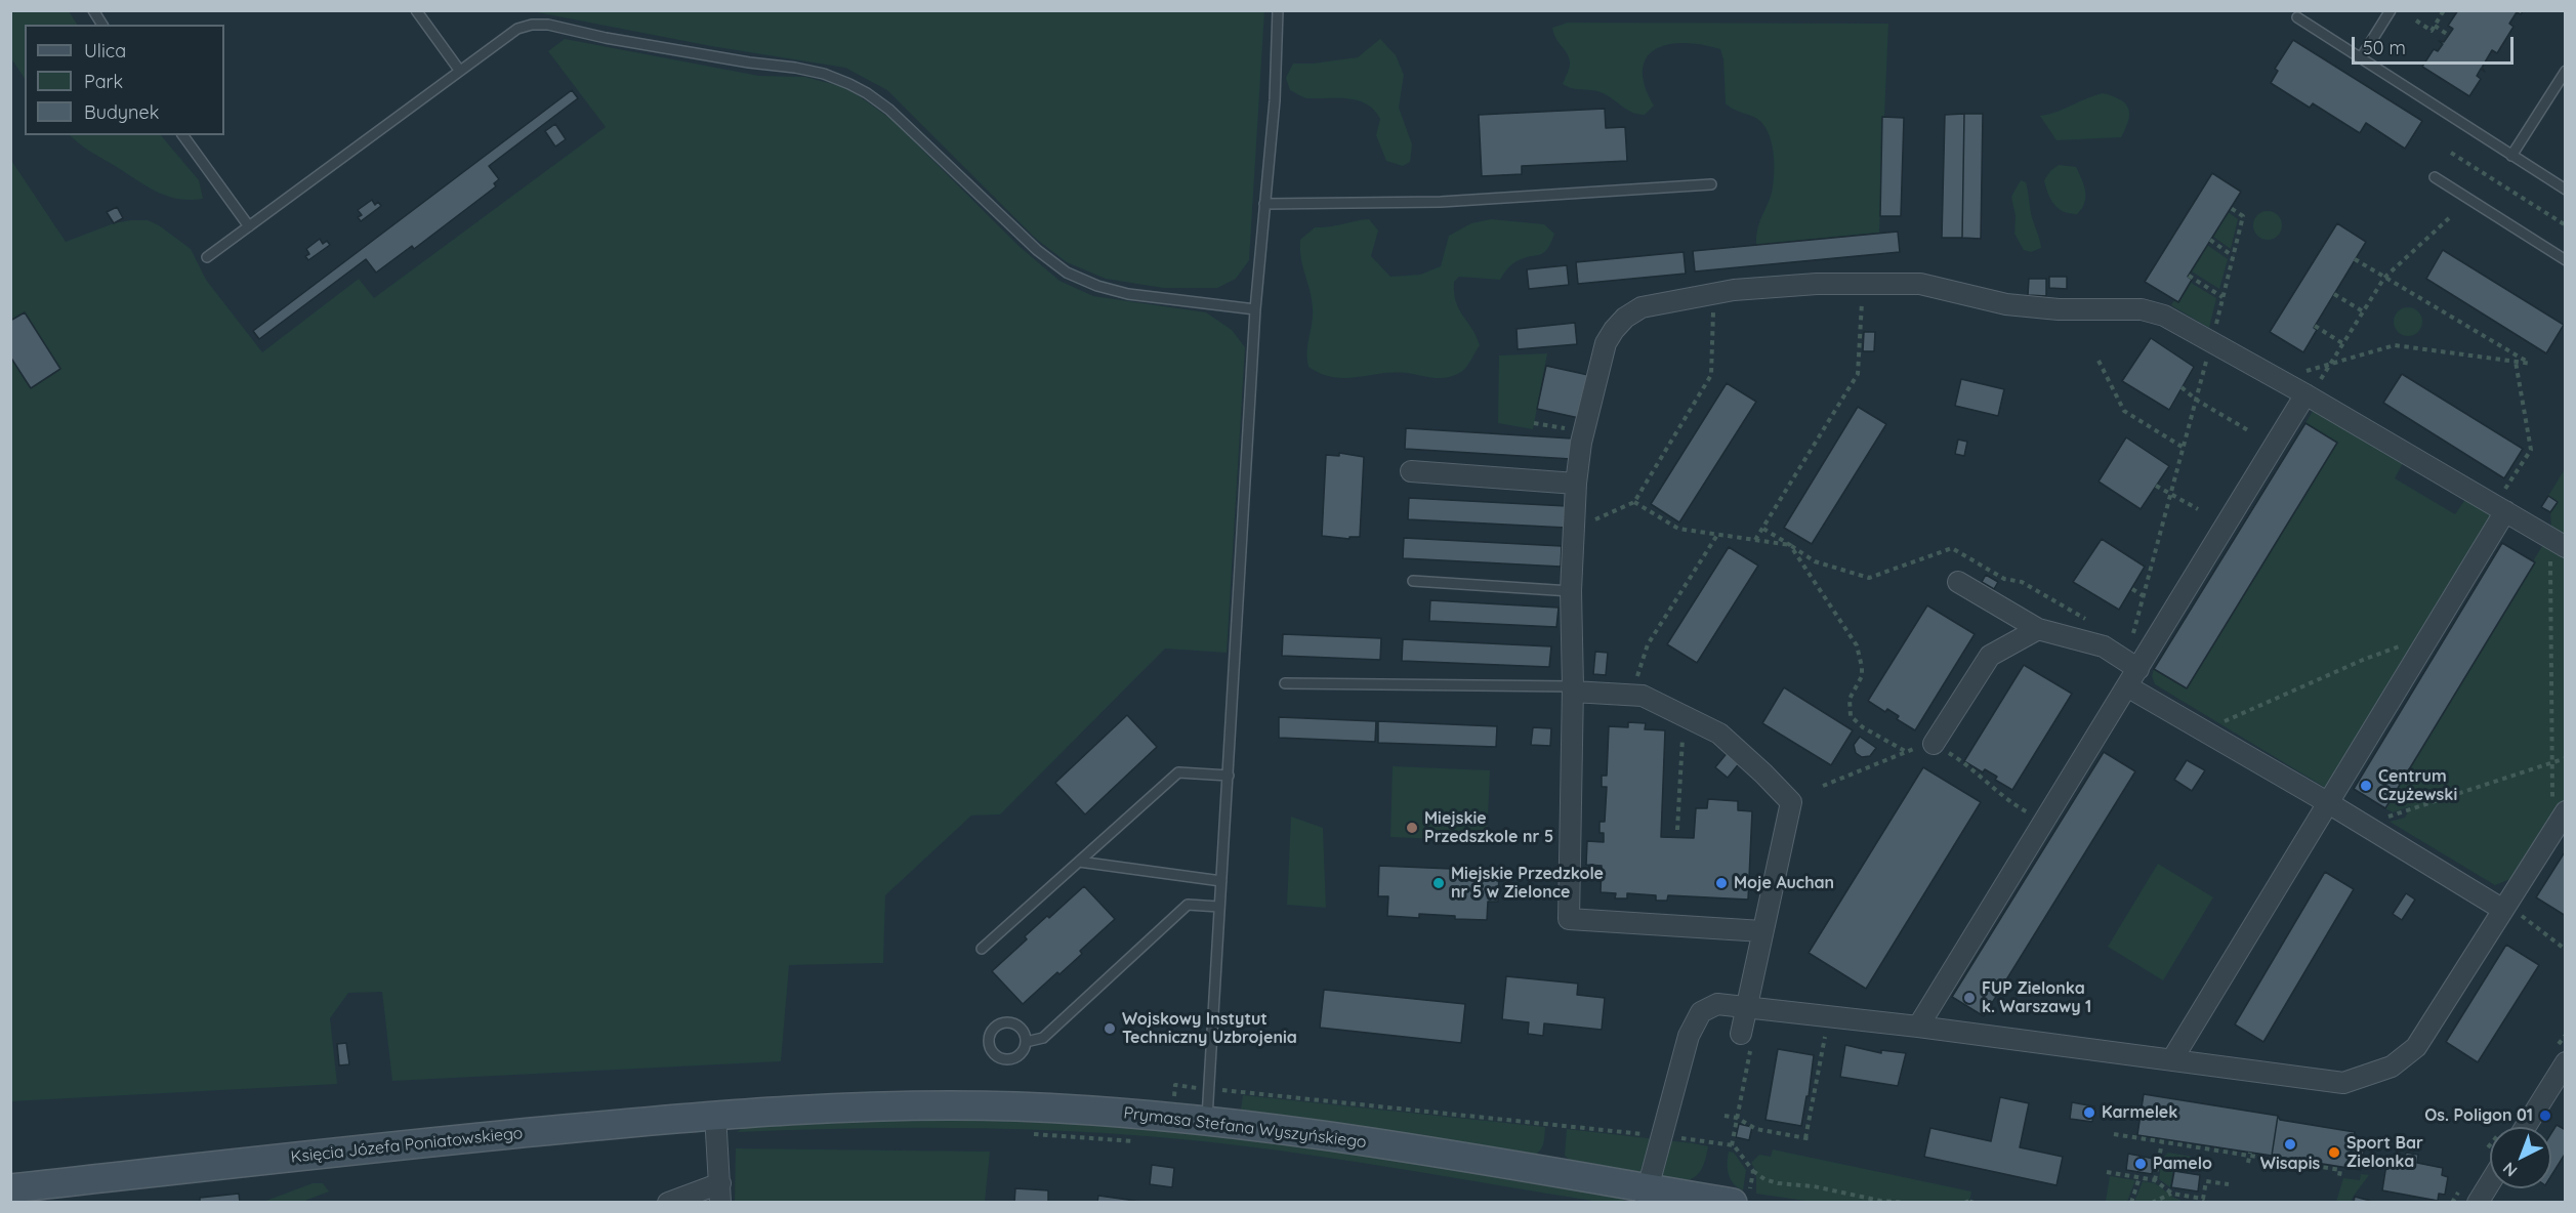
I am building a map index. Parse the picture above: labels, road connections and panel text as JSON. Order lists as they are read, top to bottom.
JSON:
{
  "streets": {
    "main road": ["Prymasa Stefana Wyszyńskiego", "Księcia Józefa Poniatowskiego"]
  },
  "crossings": [
    ["Prymasa Stefana Wyszyńskiego", "Księcia Józefa Poniatowskiego"]
  ],
  "places": [
    "Centrum Czyżewski",
    "Miejskie Przedszkole nr 5",
    "Miejskie Przedzkole nr 5 w Zielonce",
    "Moje Auchan",
    "FUP Zielonka k. Warszawy 1",
    "Wojskowy Instytut Techniczny Uzbrojenia",
    "Karmelek",
    "Os. Poligon 01",
    "Wisapis",
    "Sport Bar Zielonka",
    "Pamelo"
  ],
  "legend": ["Ulica", "Park", "Budynek"],
  "scale_bar": "50 m",
  "north": "bottom left"
}
